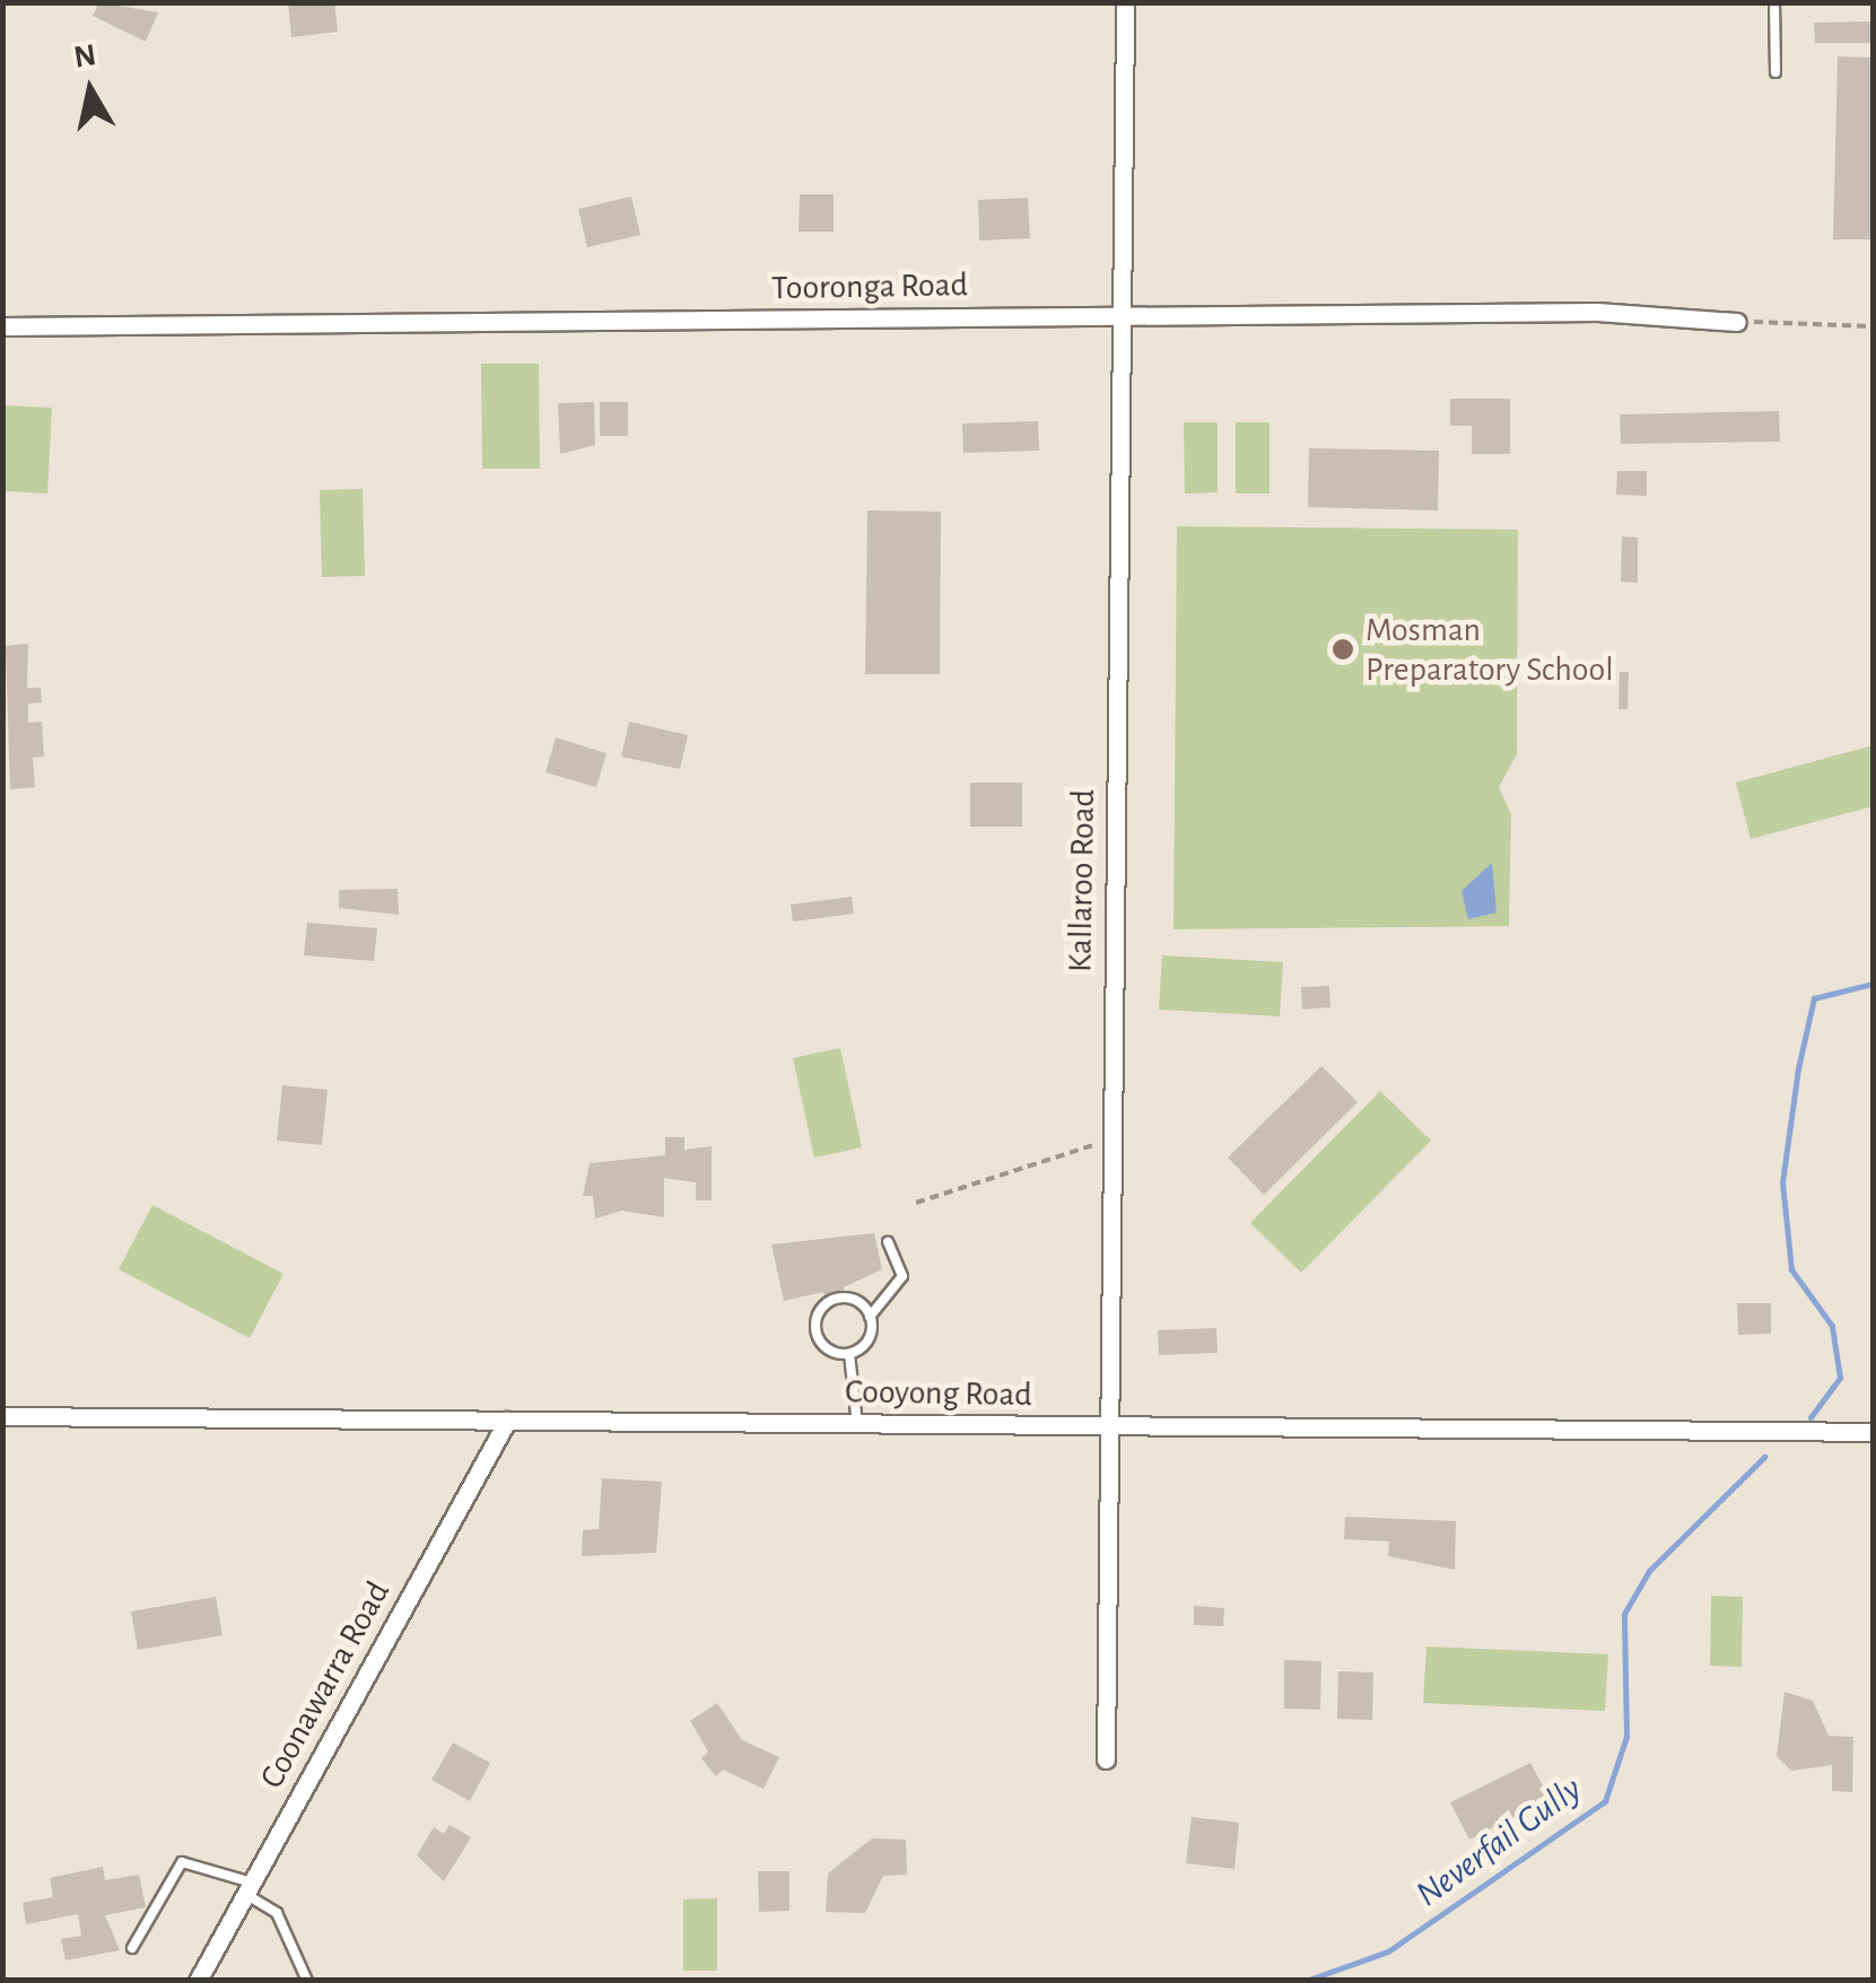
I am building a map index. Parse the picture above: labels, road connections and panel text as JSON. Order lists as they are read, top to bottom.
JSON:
{
  "streets": {
    "street": [
      "Tooronga Road",
      "Kallaroo Road",
      "Cooyong Road",
      "Coonawarra Road"
    ]
  },
  "crossings": [
    ["Tooronga Road", "Kallaroo Road"],
    ["Kallaroo Road", "Cooyong Road"],
    ["Cooyong Road", "Coonawarra Road"]
  ],
  "water": ["Neverfail Gully"],
  "places": ["Mosman Preparatory School"],
  "north": "top"
}
